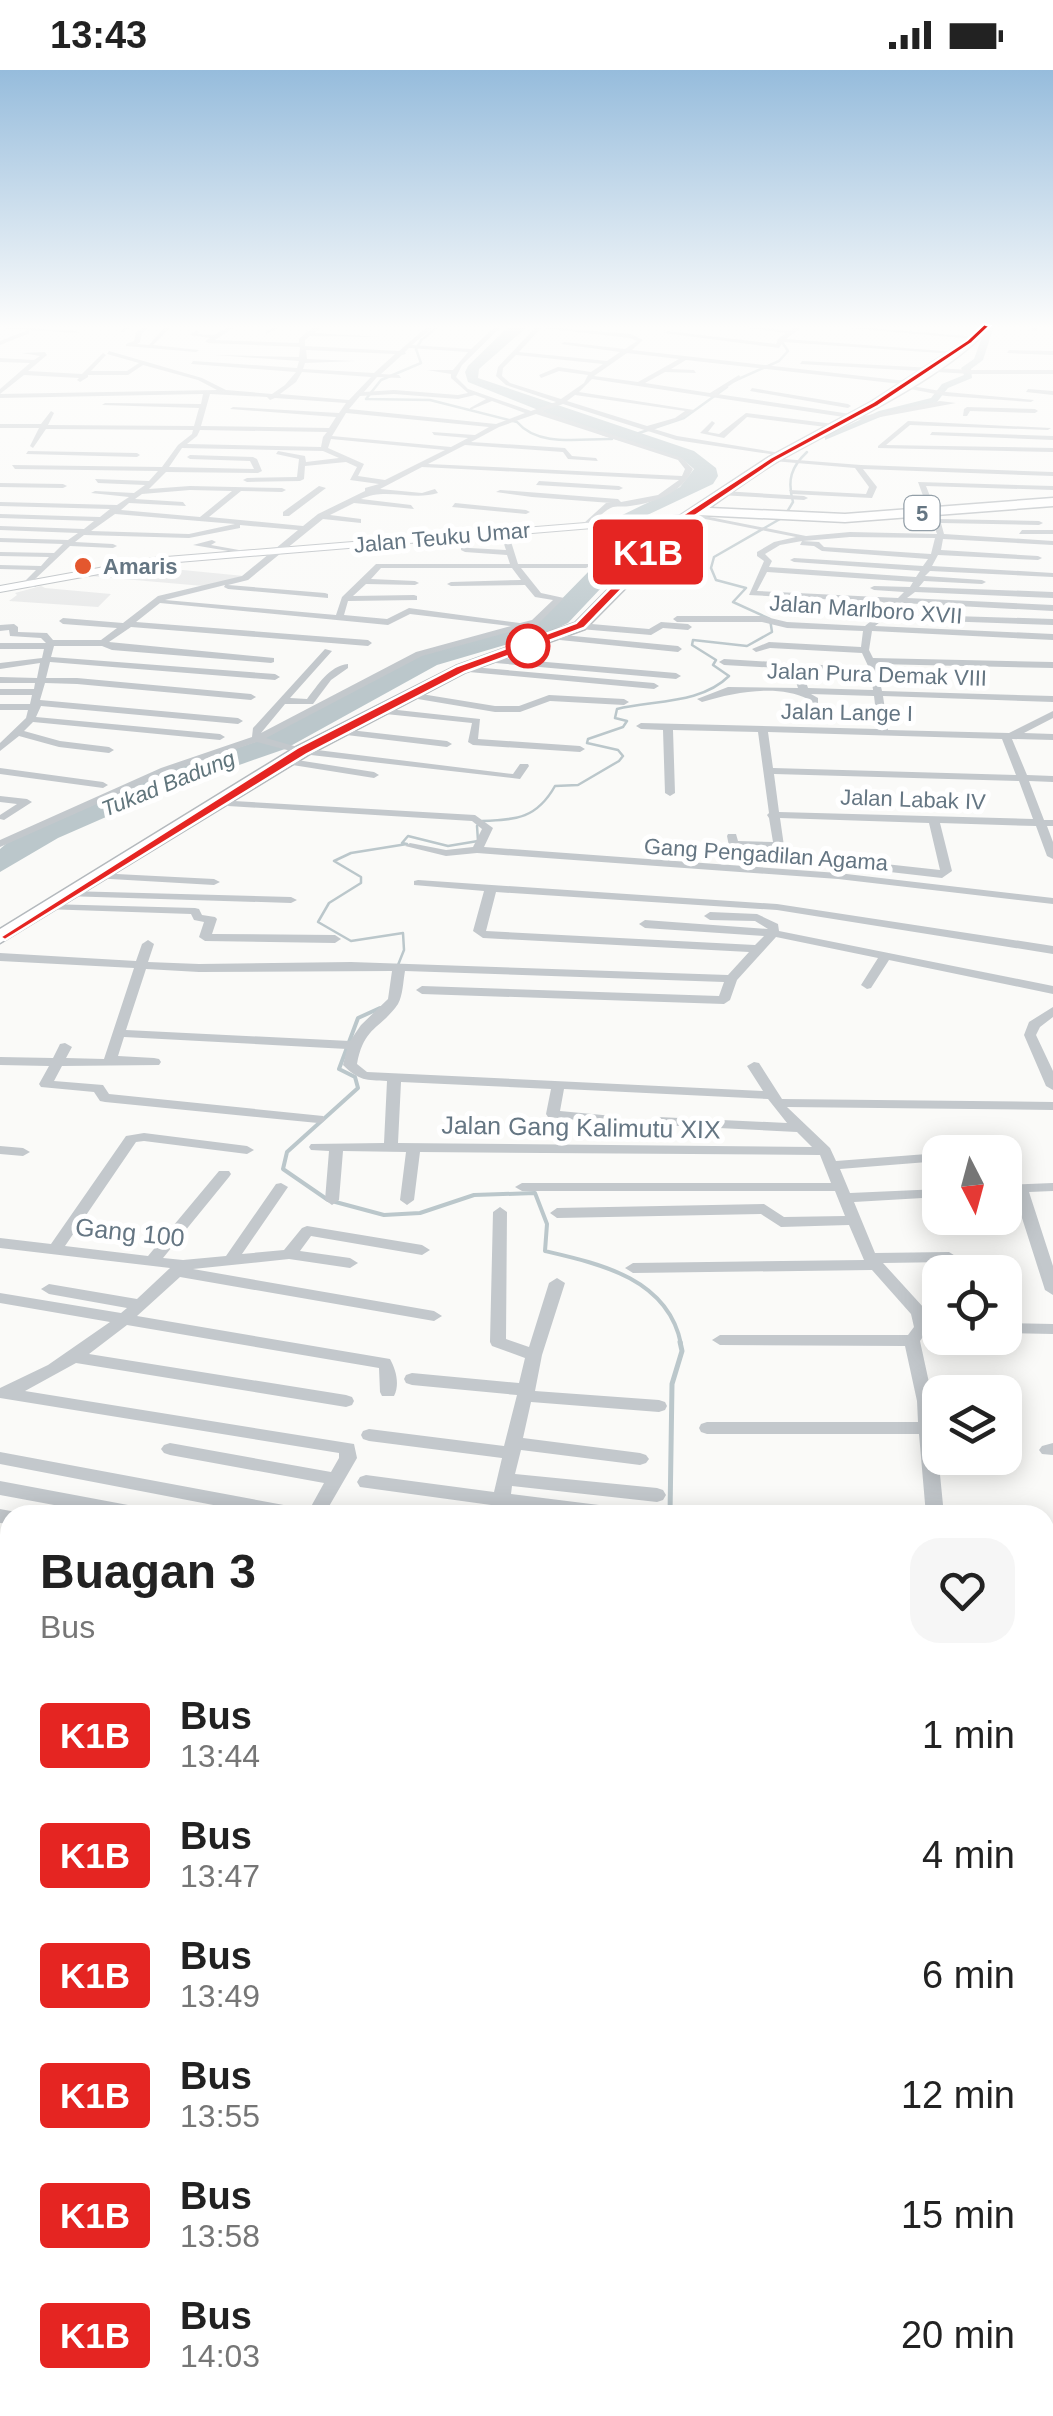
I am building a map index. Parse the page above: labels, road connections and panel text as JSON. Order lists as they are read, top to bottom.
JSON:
{
  "streets": {
    "highway": ["5"],
    "main road": ["Jalan Teuku Umar"],
    "street": [
      "Jalan Marlboro XVII",
      "Jalan Pura Demak VIII",
      "Jalan Lange I",
      "Jalan Labak IV",
      "Gang Pengadilan Agama",
      "Jalan Gang Kalimutu XIX",
      "Gang 100"
    ]
  },
  "crossings": [
    ["5", "Jalan Teuku Umar"]
  ],
  "water": ["Tukad Badung"],
  "places": ["Amaris"],
  "lines": ["bus line K1B"],
  "north": "bottom",
  "page": {
    "status": "13:43",
    "on_map": "K1B",
    "heading": ["Buagan 3", "Bus"],
    "list": [
      {
        "mark": "K1B",
        "name": "Bus",
        "note": "13:44",
        "value": "1 min"
      },
      {
        "mark": "K1B",
        "name": "Bus",
        "note": "13:47",
        "value": "4 min"
      },
      {
        "mark": "K1B",
        "name": "Bus",
        "note": "13:49",
        "value": "6 min"
      },
      {
        "mark": "K1B",
        "name": "Bus",
        "note": "13:55",
        "value": "12 min"
      },
      {
        "mark": "K1B",
        "name": "Bus",
        "note": "13:58",
        "value": "15 min"
      },
      {
        "mark": "K1B",
        "name": "Bus",
        "note": "14:03",
        "value": "20 min"
      }
    ]
  }
}
